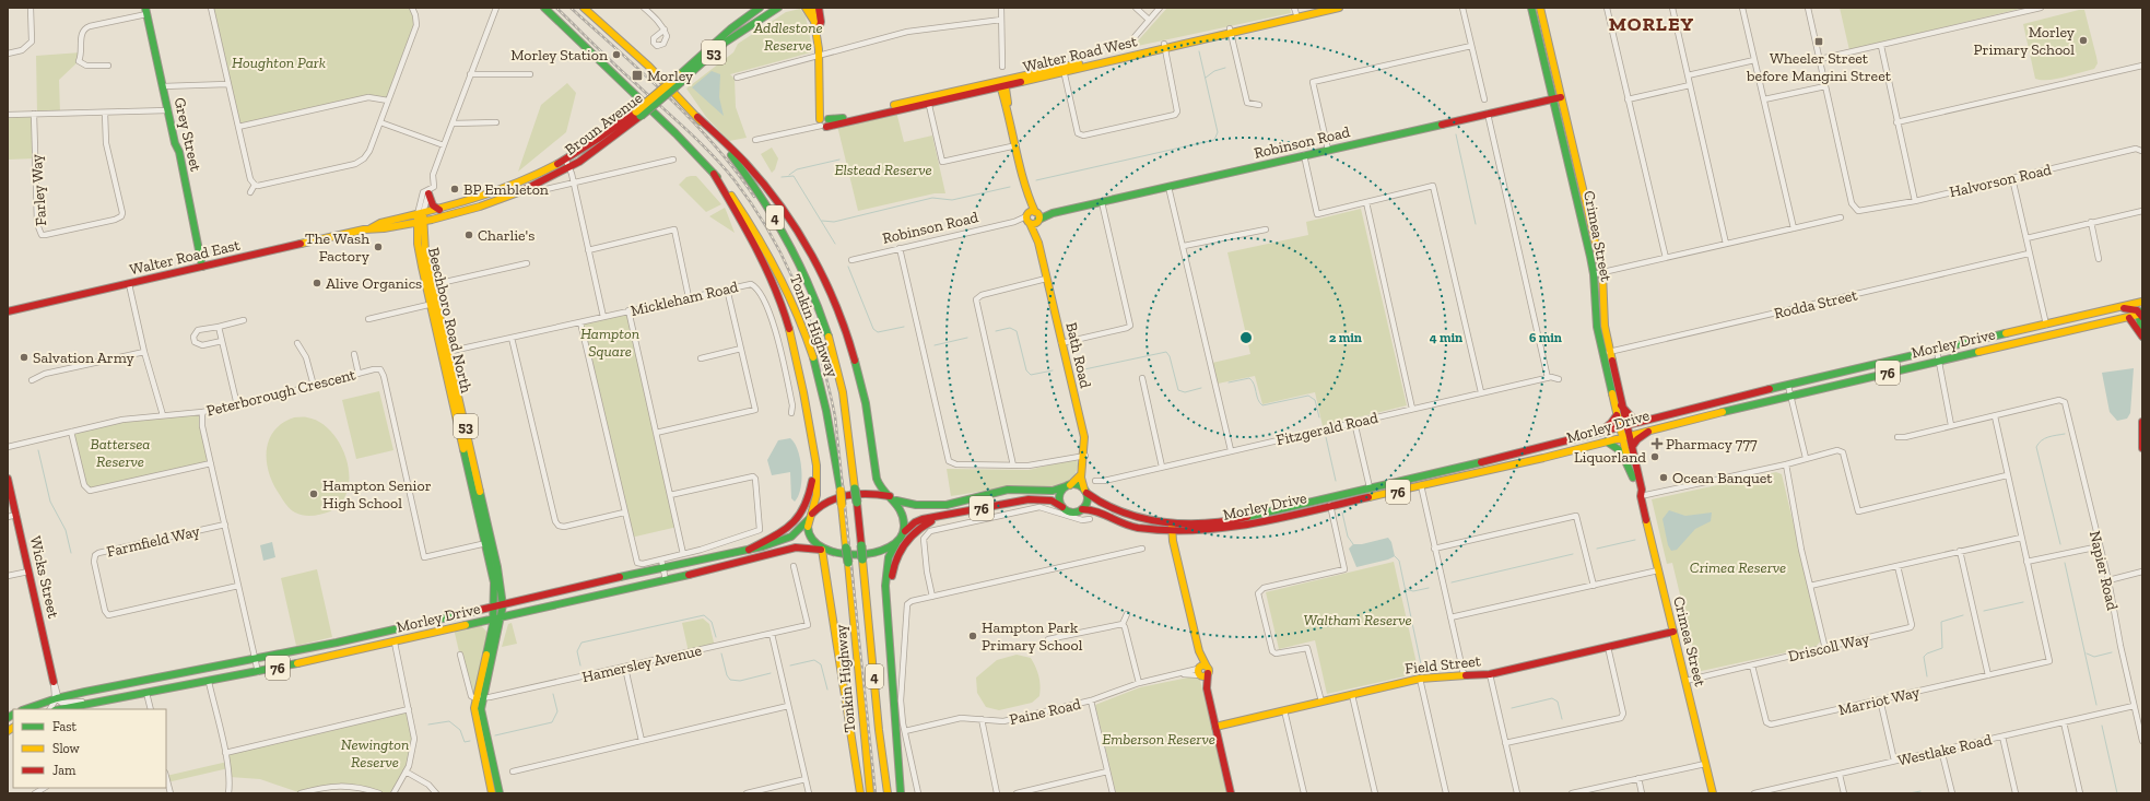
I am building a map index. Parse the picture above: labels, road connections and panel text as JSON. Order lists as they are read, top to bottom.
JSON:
{
  "streets": {
    "main road": [
      "53",
      "Walter Road West",
      "Broun Avenue",
      "Grey Street",
      "Robinson Road",
      "4",
      "Crimea Street",
      "Walter Road East",
      "Beechboro Road North",
      "Tonkin Highway",
      "Morley Drive",
      "Bath Road",
      "76",
      "Wicks Street",
      "Field Street"
    ],
    "street": [
      "Halvorson Road",
      "Farley Way",
      "Mickleham Road",
      "Rodda Street",
      "Peterborough Crescent",
      "Fitzgerald Road",
      "Farmfield Way",
      "Napier Road",
      "Driscoll Way",
      "Hamersley Avenue",
      "Marriot Way",
      "Paine Road",
      "Westlake Road"
    ]
  },
  "crossings": [
    ["Walter Road West", "Bath Road"],
    ["Broun Avenue", "Walter Road East"],
    ["Broun Avenue", "Beechboro Road North"],
    ["Grey Street", "Walter Road East"],
    ["Robinson Road", "Crimea Street"],
    ["Robinson Road", "Bath Road"],
    ["Crimea Street", "Rodda Street"],
    ["Crimea Street", "Morley Drive"],
    ["Crimea Street", "Driscoll Way"],
    ["Crimea Street", "Field Street"],
    ["Walter Road East", "Beechboro Road North"],
    ["Mickleham Road", "Beechboro Road North"],
    ["Beechboro Road North", "Morley Drive"],
    ["Beechboro Road North", "Peterborough Crescent"],
    ["Beechboro Road North", "Hamersley Avenue"],
    ["Morley Drive", "Bath Road"],
    ["Morley Drive", "76"],
    ["Morley Drive", "Wicks Street"],
    ["Bath Road", "76"],
    ["76", "Wicks Street"],
    ["Napier Road", "Westlake Road"],
    ["Driscoll Way", "Marriot Way"]
  ],
  "districts": ["MORLEY"],
  "parks": [
    "Addlestone Reserve",
    "Houghton Park",
    "Elstead Reserve",
    "Hampton Square",
    "Battersea Reserve",
    "Crimea Reserve",
    "Waltham Reserve",
    "Emberson Reserve",
    "Newington Reserve"
  ],
  "places": {
    "other": [
      "Morley Primary School",
      "Morley Station",
      "BP Embleton",
      "Charlie's",
      "The Wash Factory",
      "Alive Organics",
      "Salvation Army",
      "Liquorland",
      "Ocean Banquet",
      "Hampton Senior High School",
      "Hampton Park Primary School"
    ],
    "transit": ["Wheeler Street before Mangini Street", "Morley"],
    "health": ["Pharmacy 777"]
  },
  "legend": ["Fast", "Slow", "Jam"],
  "rings": ["2 min", "4 min", "6 min"]
}
